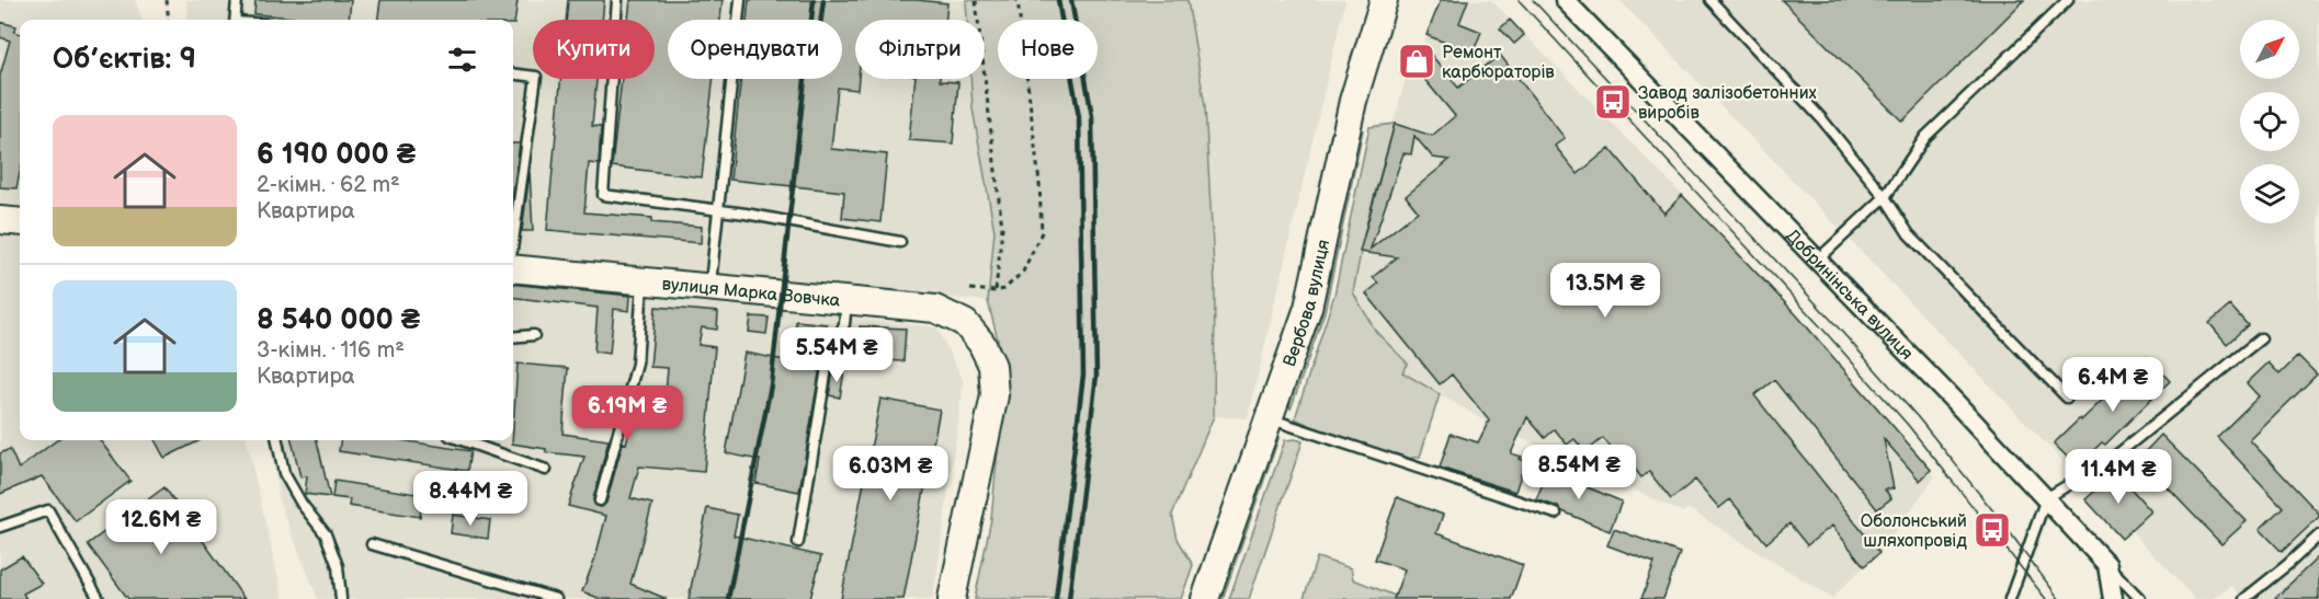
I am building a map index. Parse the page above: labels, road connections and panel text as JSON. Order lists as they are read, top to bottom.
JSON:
{
  "streets": {
    "main road": ["вулиця Марка Вовчка", "Вербова вулиця"],
    "street": ["Добринінська вулиця"]
  },
  "places": {
    "shop": ["Ремонт карбюраторів"],
    "bus stop": ["Завод залізобетонних виробів", "Оболонський шляхопровід"]
  },
  "north": "top right",
  "page": {
    "chip": [
      "Купити",
      "Орендувати",
      "Фільтри",
      "Нове"
    ],
    "heading": "Об’єктів: 9",
    "list": [
      {
        "name": "6 190 000 ₴",
        "note": "2-кімн. · 62 m² · Квартира"
      },
      {
        "name": "8 540 000 ₴",
        "note": "3-кімн. · 116 m² · Квартира"
      }
    ],
    "price": [
      "13.5M ₴",
      "5.54M ₴",
      "6.4M ₴",
      "6.19M ₴",
      "8.54M ₴",
      "6.03M ₴",
      "11.4M ₴",
      "8.44M ₴",
      "12.6M ₴"
    ]
  }
}
